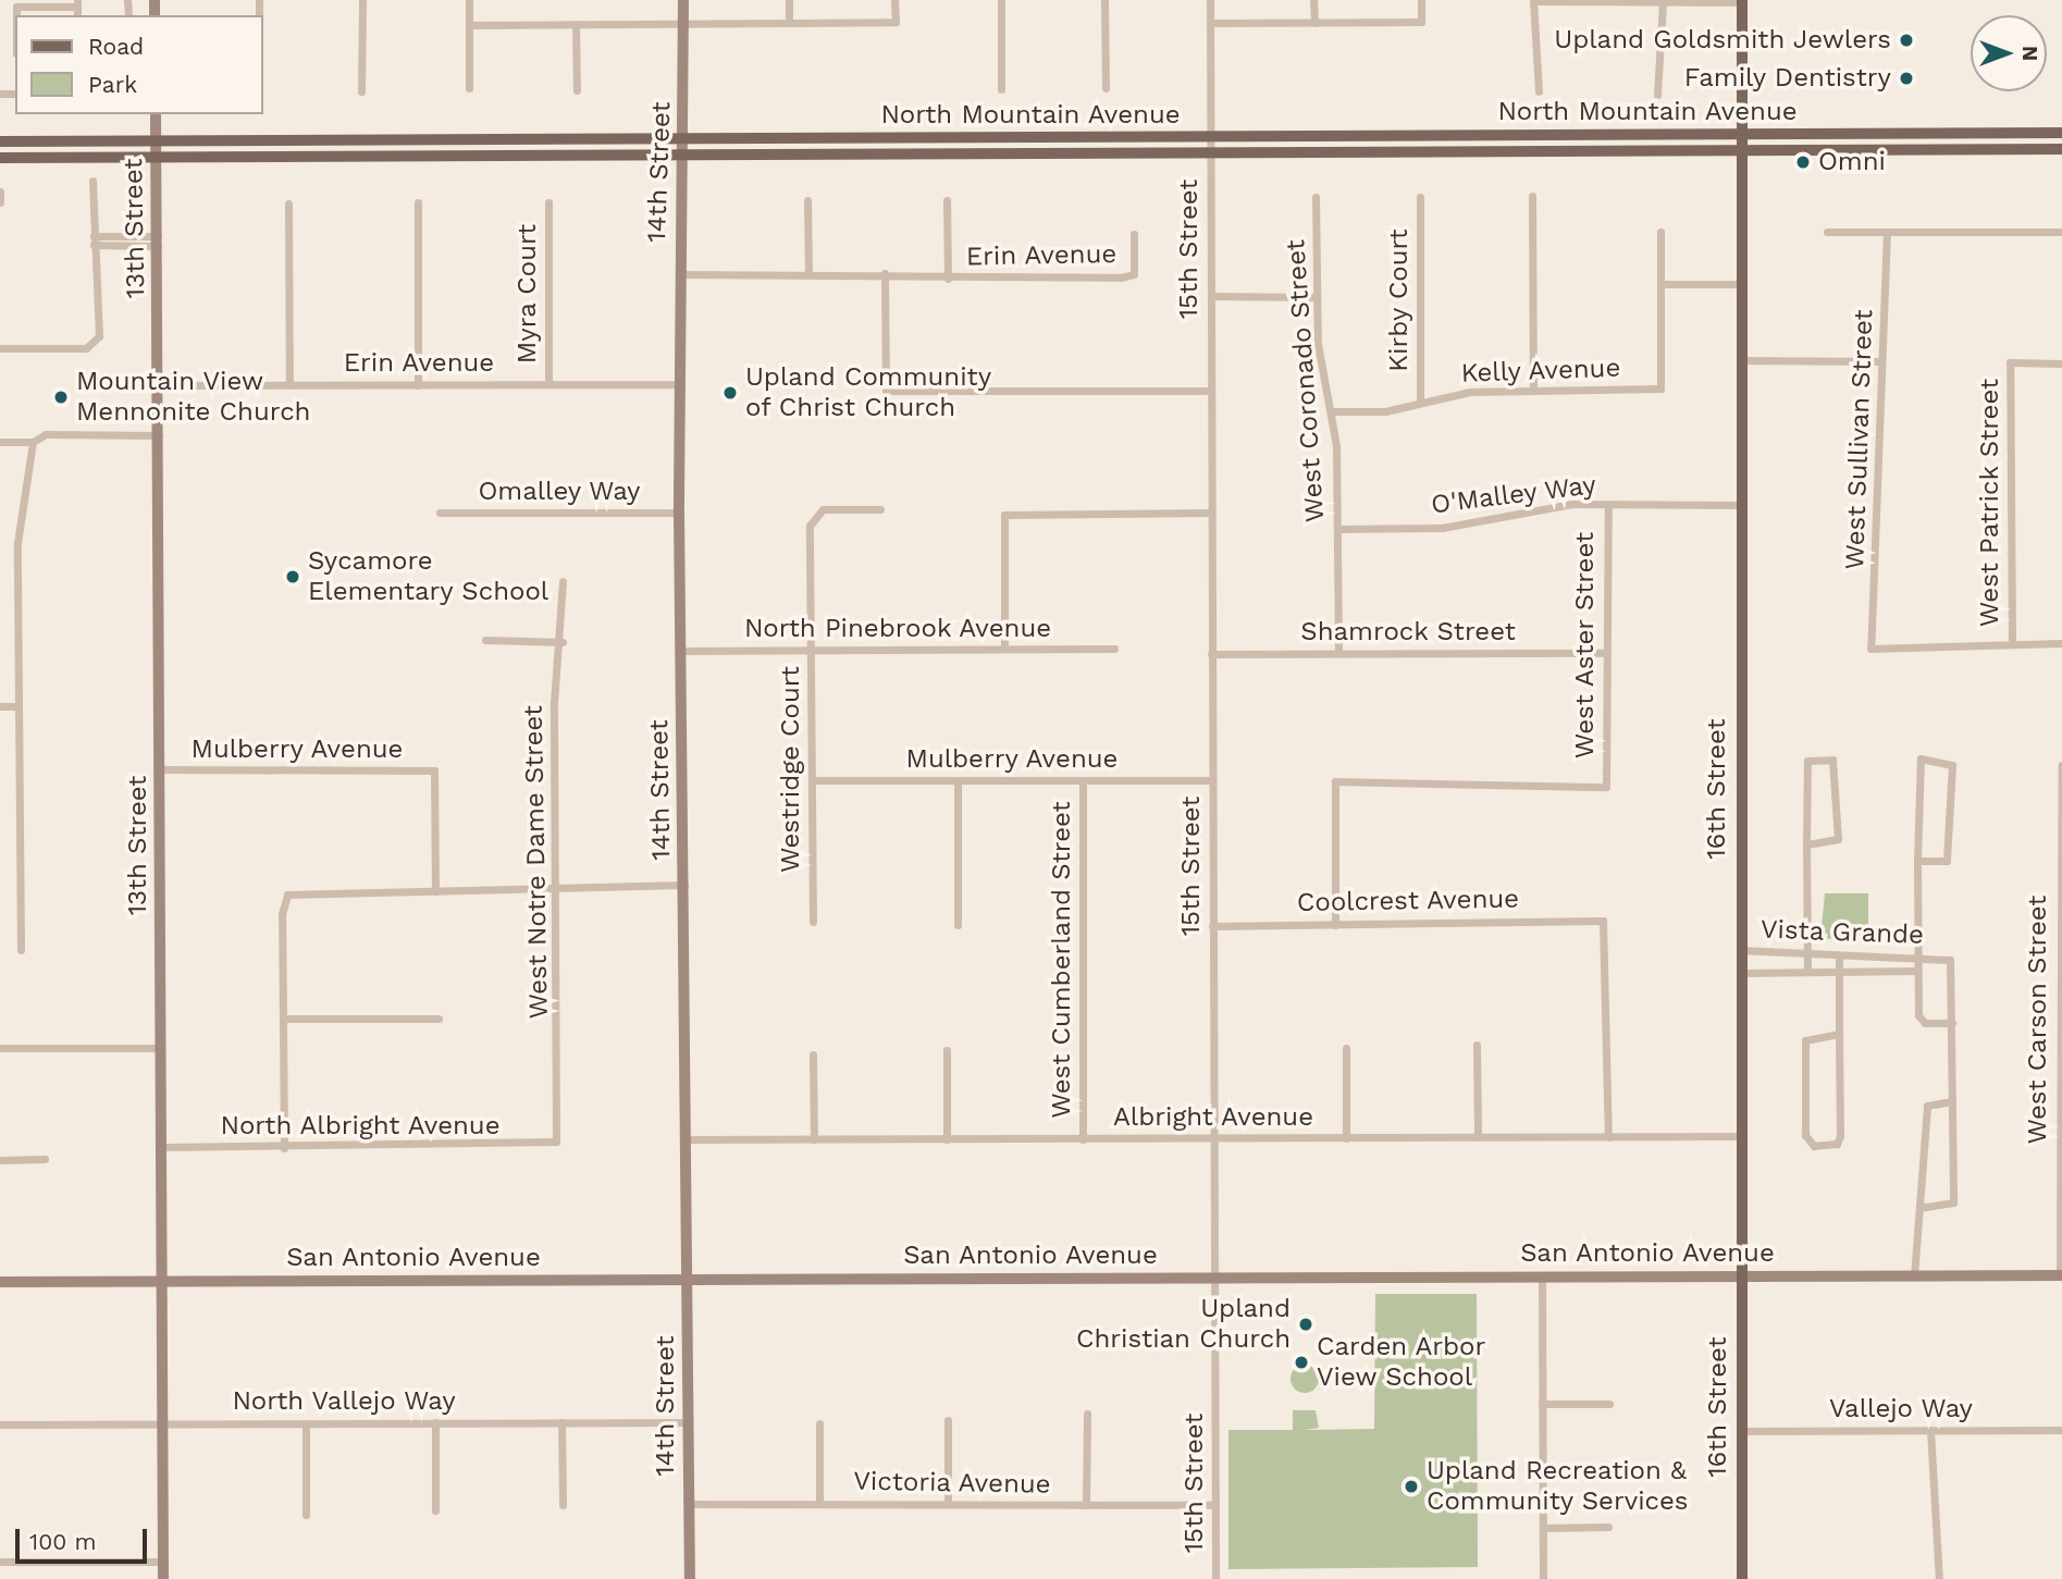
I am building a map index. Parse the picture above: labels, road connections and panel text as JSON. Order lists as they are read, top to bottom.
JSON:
{
  "streets": {
    "main road": ["North Mountain Avenue", "16th Street"],
    "street": [
      "14th Street",
      "13th Street",
      "15th Street",
      "Erin Avenue",
      "Myra Court",
      "Kirby Court",
      "Kelly Avenue",
      "West Coronado Street",
      "West Sullivan Street",
      "Omalley Way",
      "O'Malley Way",
      "West Patrick Street",
      "North Pinebrook Avenue",
      "Shamrock Street",
      "West Aster Street",
      "Mulberry Avenue",
      "Westridge Court",
      "West Notre Dame Street",
      "Coolcrest Avenue",
      "Vista Grande",
      "West Cumberland Street",
      "West Carson Street",
      "Albright Avenue",
      "North Albright Avenue",
      "San Antonio Avenue",
      "North Vallejo Way",
      "Vallejo Way",
      "Victoria Avenue"
    ]
  },
  "crossings": [
    ["North Mountain Avenue", "14th Street"],
    ["North Mountain Avenue", "13th Street"],
    ["North Mountain Avenue", "15th Street"],
    ["North Mountain Avenue", "16th Street"],
    ["14th Street", "Erin Avenue"],
    ["14th Street", "Omalley Way"],
    ["14th Street", "North Pinebrook Avenue"],
    ["14th Street", "Albright Avenue"],
    ["14th Street", "San Antonio Avenue"],
    ["14th Street", "North Vallejo Way"],
    ["14th Street", "Victoria Avenue"],
    ["13th Street", "Erin Avenue"],
    ["13th Street", "Mulberry Avenue"],
    ["13th Street", "North Albright Avenue"],
    ["13th Street", "San Antonio Avenue"],
    ["13th Street", "North Vallejo Way"],
    ["15th Street", "Shamrock Street"],
    ["15th Street", "Mulberry Avenue"],
    ["15th Street", "Coolcrest Avenue"],
    ["15th Street", "Albright Avenue"],
    ["15th Street", "San Antonio Avenue"],
    ["15th Street", "Victoria Avenue"],
    ["Erin Avenue", "Myra Court"],
    ["Kirby Court", "Kelly Avenue"],
    ["Kelly Avenue", "West Coronado Street"],
    ["West Coronado Street", "O'Malley Way"],
    ["West Coronado Street", "Shamrock Street"],
    ["West Sullivan Street", "West Patrick Street"],
    ["O'Malley Way", "West Aster Street"],
    ["O'Malley Way", "16th Street"],
    ["North Pinebrook Avenue", "Westridge Court"],
    ["Shamrock Street", "West Aster Street"],
    ["West Aster Street", "Coolcrest Avenue"],
    ["Mulberry Avenue", "Westridge Court"],
    ["Mulberry Avenue", "West Cumberland Street"],
    ["16th Street", "Vista Grande"],
    ["16th Street", "Albright Avenue"],
    ["16th Street", "San Antonio Avenue"],
    ["16th Street", "Vallejo Way"],
    ["West Notre Dame Street", "North Albright Avenue"],
    ["Coolcrest Avenue", "Albright Avenue"],
    ["West Cumberland Street", "Albright Avenue"],
    ["West Carson Street", "San Antonio Avenue"]
  ],
  "places": [
    "Upland Goldsmith Jewlers",
    "Family Dentistry",
    "Omni",
    "Upland Community of Christ Church",
    "Mountain View Mennonite Church",
    "Sycamore Elementary School",
    "Upland Christian Church",
    "Carden Arbor View School",
    "Upland Recreation & Community Services"
  ],
  "legend": ["Road", "Park"],
  "scale_bar": "100 m",
  "north": "right"
}
